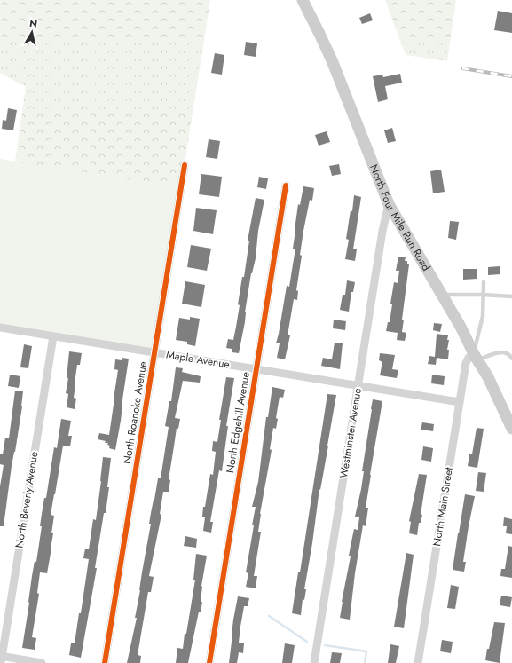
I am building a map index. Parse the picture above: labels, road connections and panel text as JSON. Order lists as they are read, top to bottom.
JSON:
{
  "streets": {
    "street": [
      "North Four Mile Run Road",
      "Maple Avenue",
      "North Roanoke Avenue",
      "North Edgehill Avenue",
      "Westminster Avenue",
      "North Beverly Avenue",
      "North Main Street"
    ]
  },
  "crossings": [
    ["North Four Mile Run Road", "Westminster Avenue"],
    ["North Four Mile Run Road", "North Main Street"],
    ["Maple Avenue", "North Roanoke Avenue"],
    ["Maple Avenue", "North Edgehill Avenue"],
    ["Maple Avenue", "Westminster Avenue"],
    ["Maple Avenue", "North Beverly Avenue"],
    ["Maple Avenue", "North Main Street"]
  ],
  "north": "top"
}
